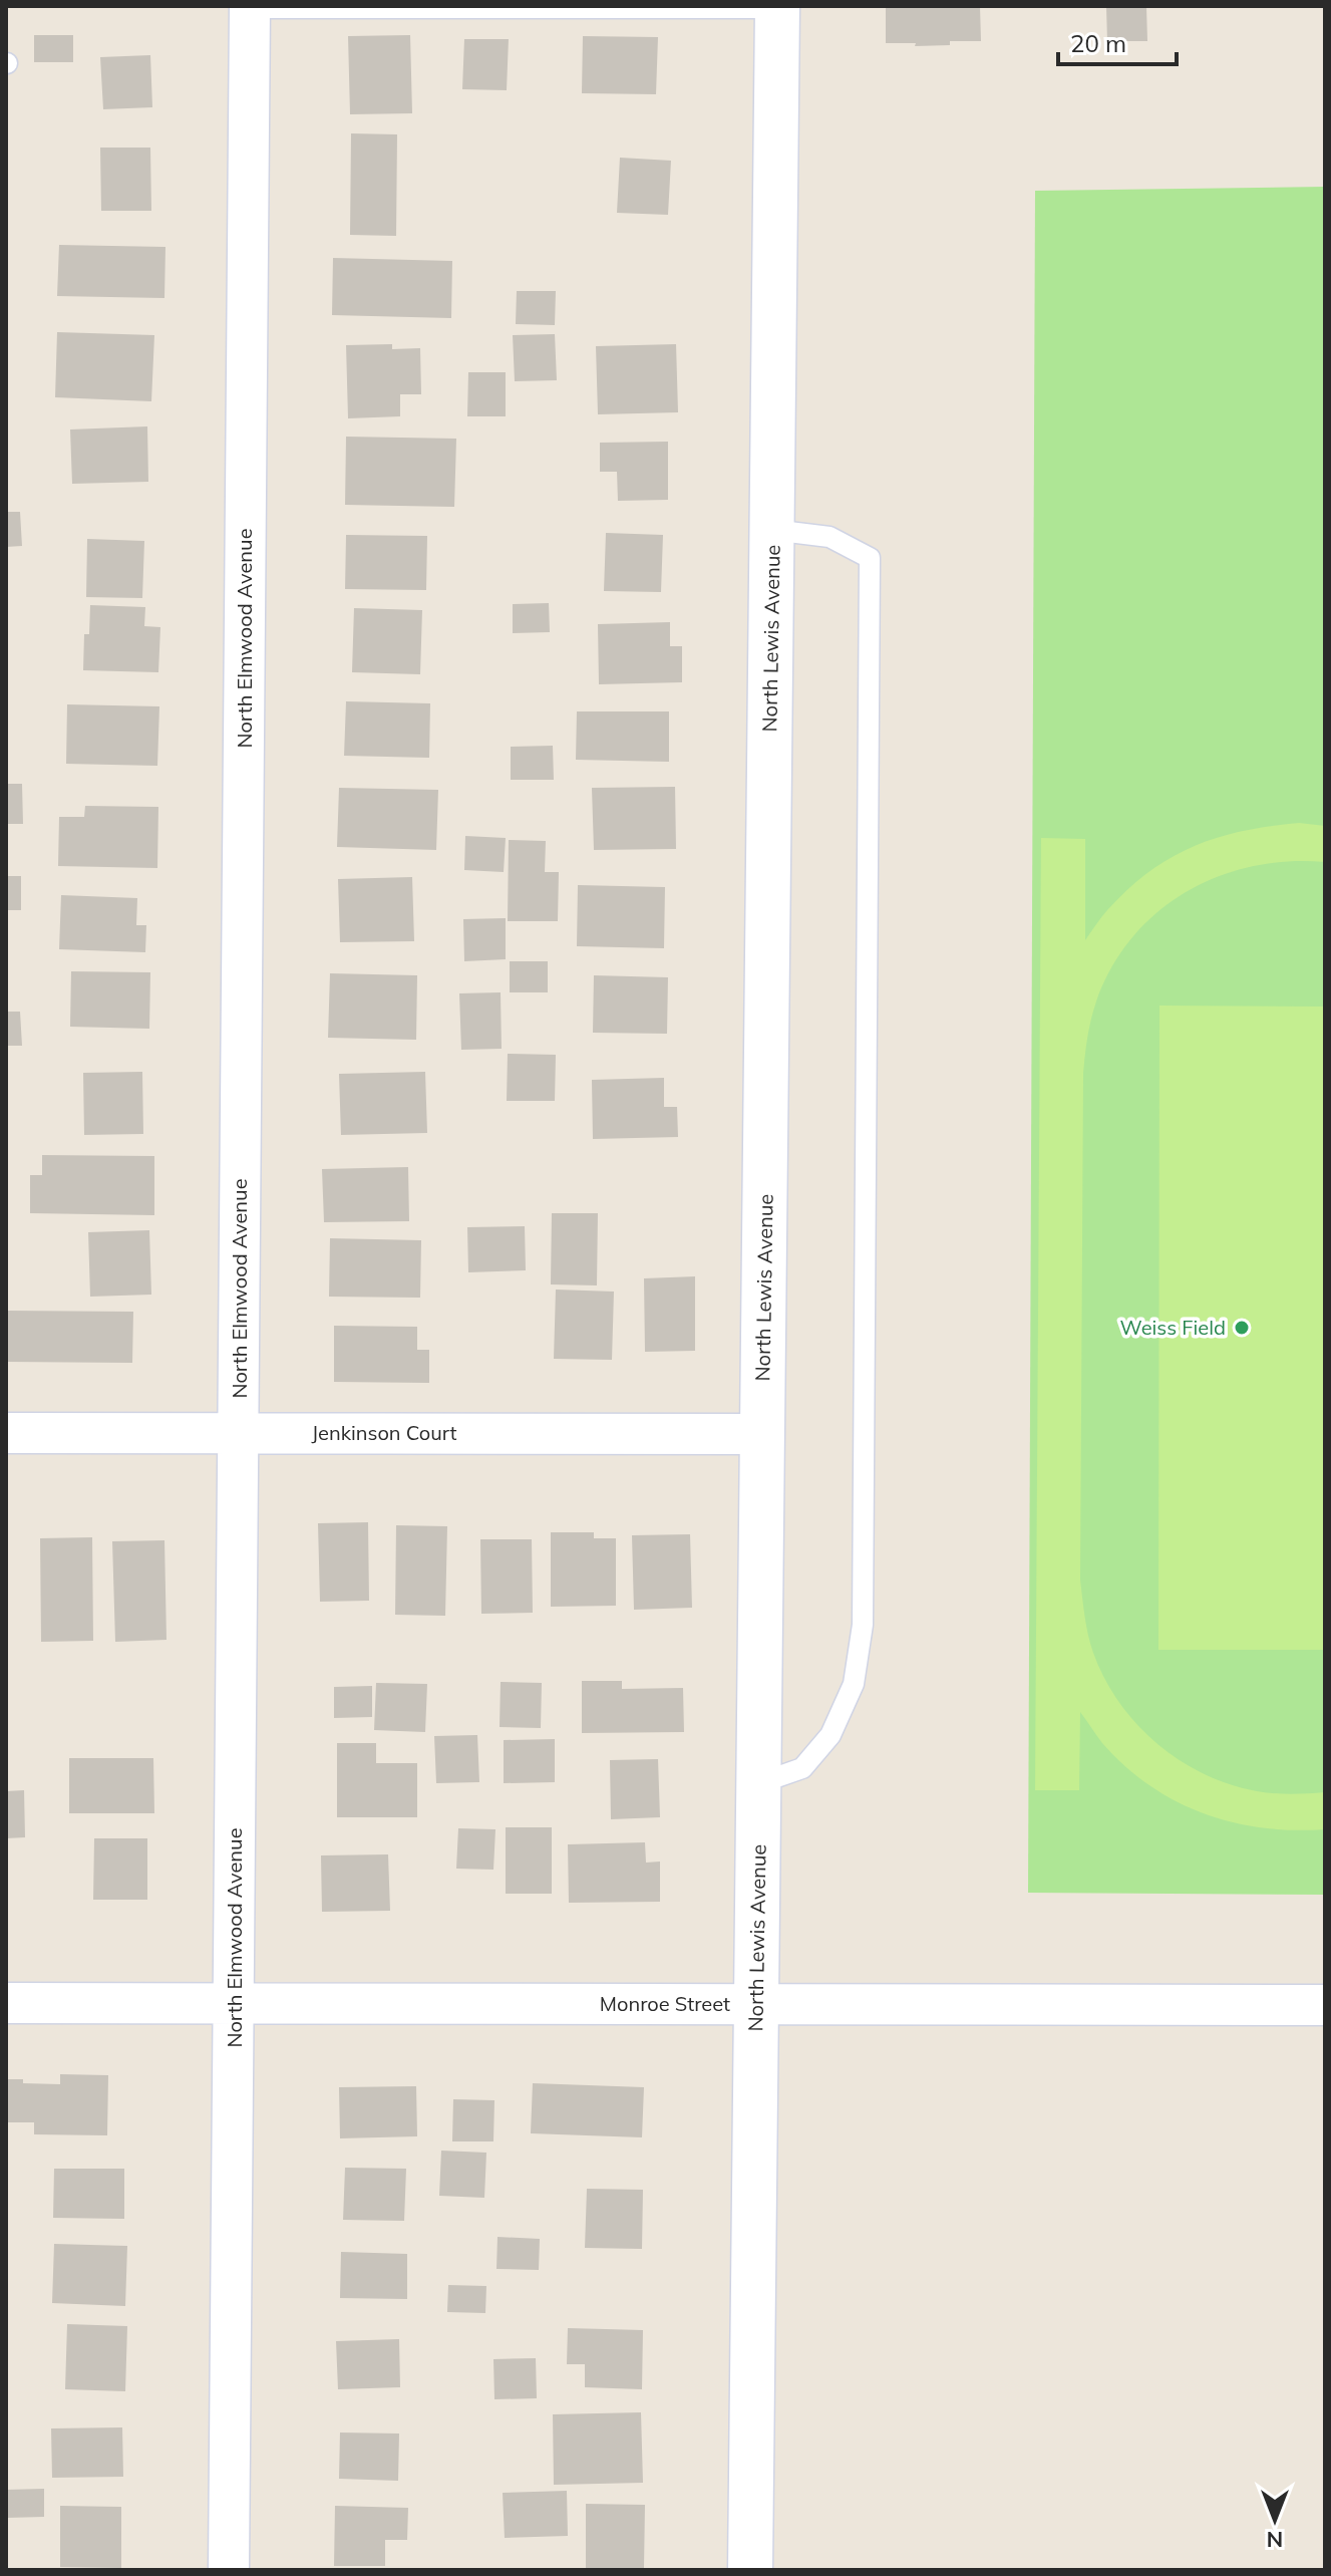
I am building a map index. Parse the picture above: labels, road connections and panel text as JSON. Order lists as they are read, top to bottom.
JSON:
{
  "streets": {
    "main road": ["North Lewis Avenue"],
    "street": ["North Elmwood Avenue", "Jenkinson Court", "Monroe Street"]
  },
  "crossings": [
    ["North Elmwood Avenue", "Jenkinson Court"],
    ["North Elmwood Avenue", "Monroe Street"],
    ["North Lewis Avenue", "Jenkinson Court"],
    ["North Lewis Avenue", "Monroe Street"]
  ],
  "places": ["Weiss Field"],
  "scale_bar": "20 m",
  "north": "bottom"
}
